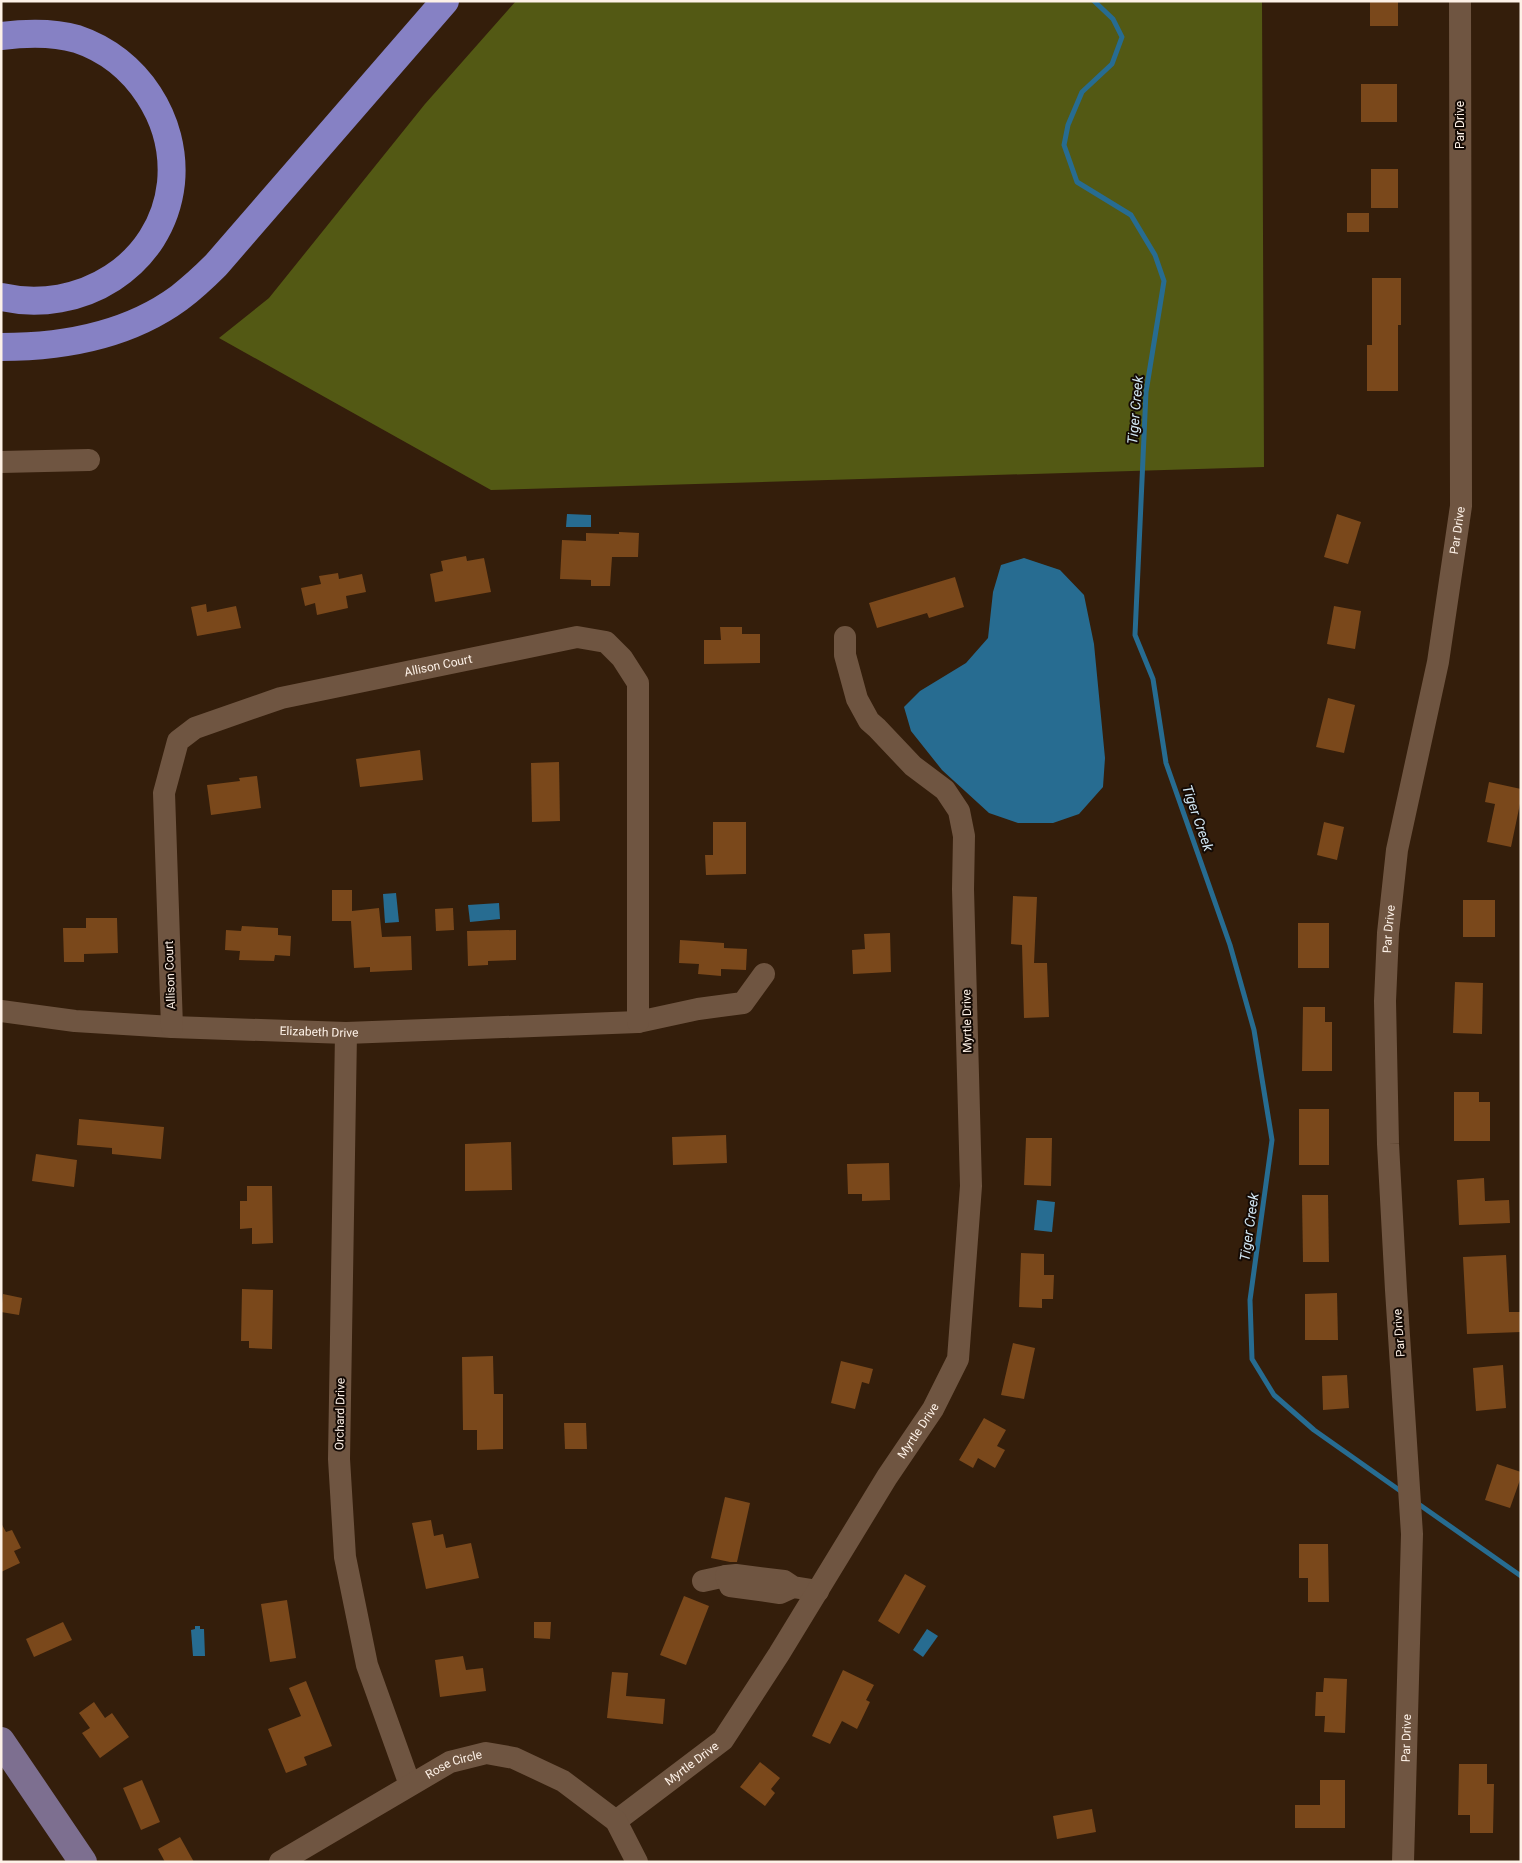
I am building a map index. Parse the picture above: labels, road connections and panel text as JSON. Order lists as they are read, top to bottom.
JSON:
{
  "streets": {
    "street": [
      "Par Drive",
      "Allison Court",
      "Myrtle Drive",
      "Elizabeth Drive",
      "Orchard Drive",
      "Rose Circle"
    ]
  },
  "crossings": [
    ["Allison Court", "Elizabeth Drive"],
    ["Myrtle Drive", "Rose Circle"],
    ["Elizabeth Drive", "Orchard Drive"],
    ["Orchard Drive", "Rose Circle"]
  ],
  "water": ["Tiger Creek"]
}
